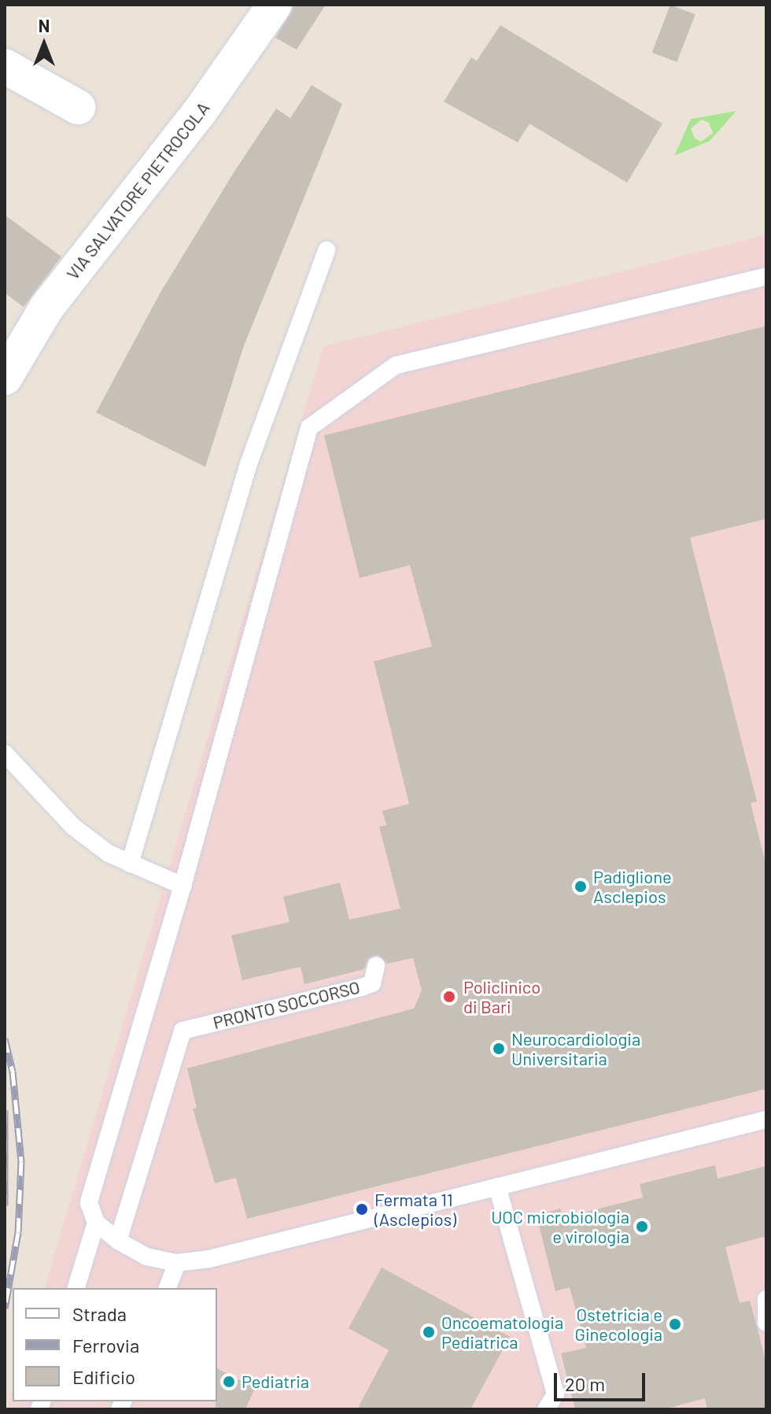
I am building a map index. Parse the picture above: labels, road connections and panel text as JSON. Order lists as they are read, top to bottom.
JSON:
{
  "streets": {
    "street": ["VIA SALVATORE PIETROCOLA"],
    "lane": ["PRONTO SOCCORSO"]
  },
  "places": [
    "Padiglione Asclepios",
    "Policlinico di Bari",
    "Neurocardiologia Universitaria",
    "Fermata 11 (Asclepios)",
    "UOC microbiologia e virologia",
    "Ostetricia e Ginecologia",
    "Oncoematologia Pediatrica",
    "Pediatria"
  ],
  "legend": ["Strada", "Ferrovia", "Edificio"],
  "scale_bar": "20 m",
  "north": "top"
}
